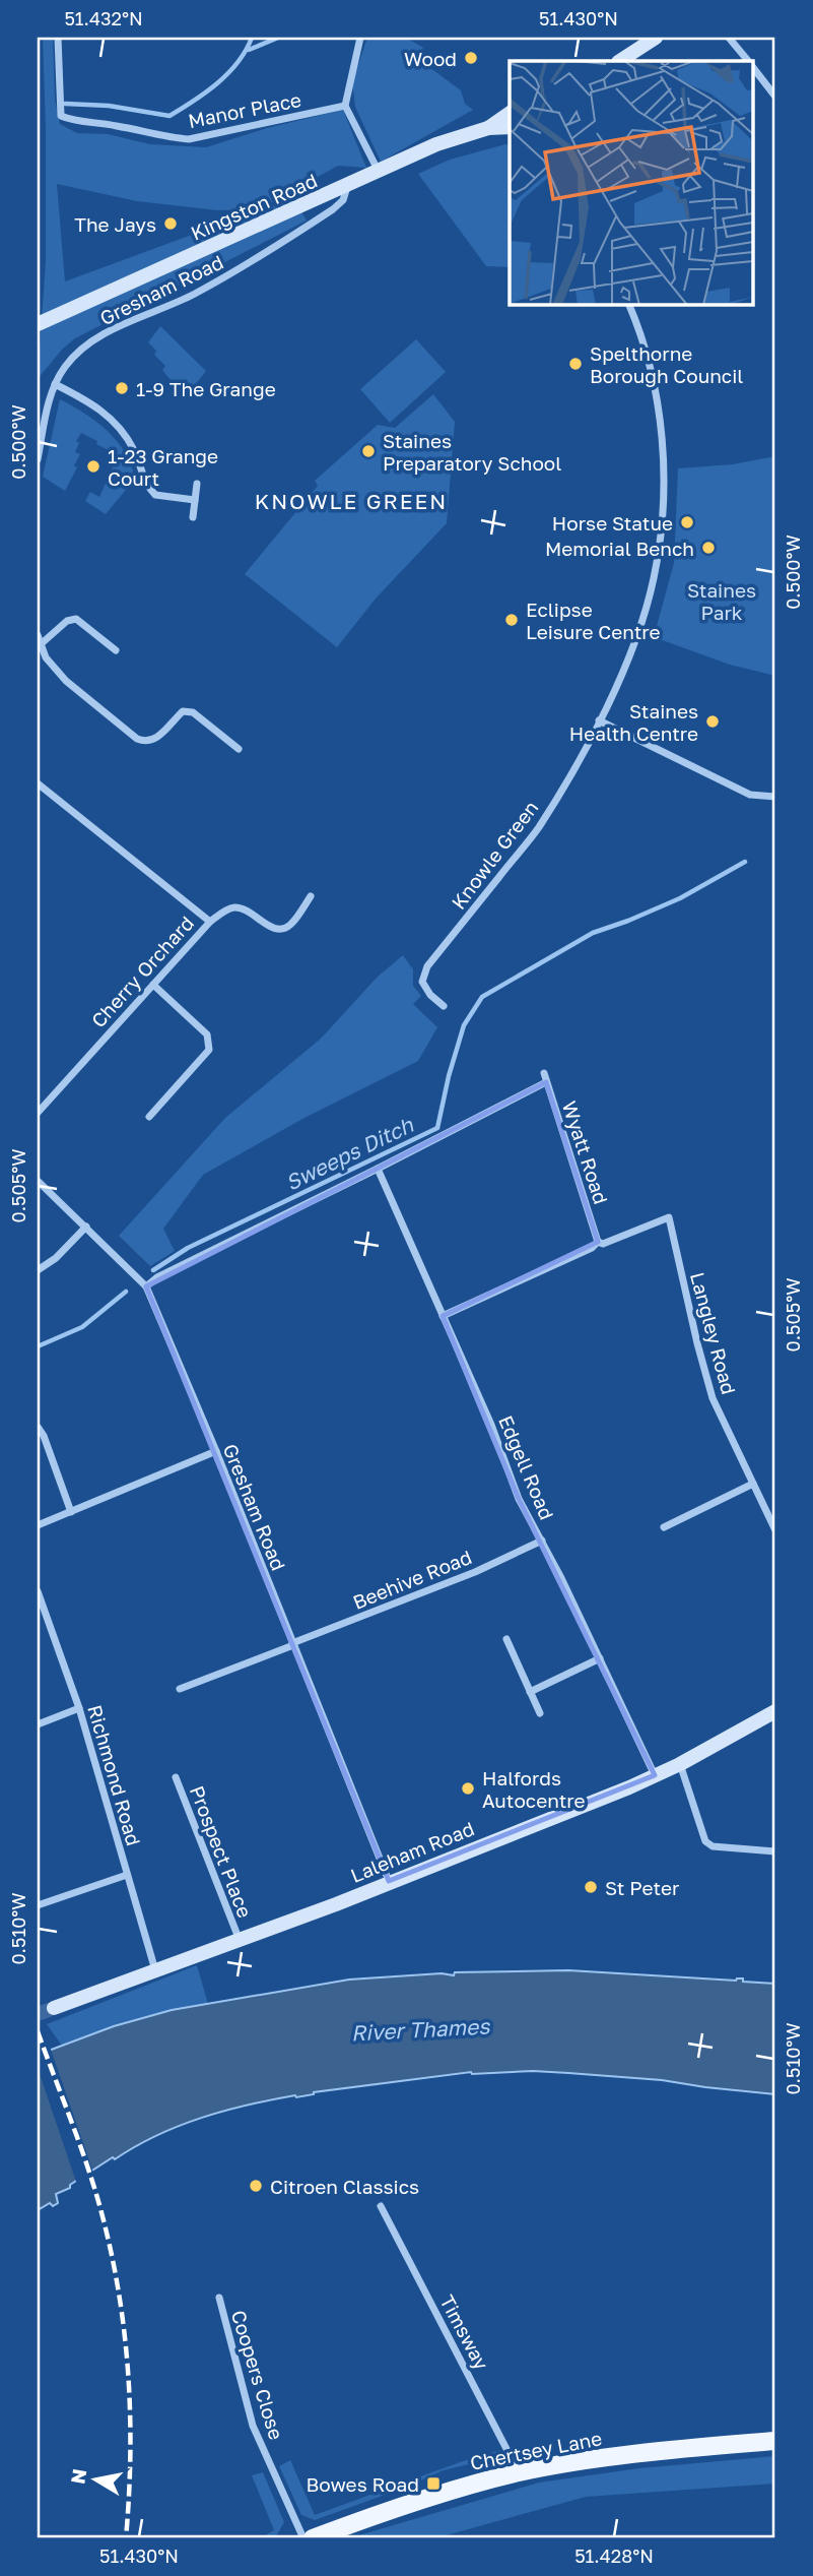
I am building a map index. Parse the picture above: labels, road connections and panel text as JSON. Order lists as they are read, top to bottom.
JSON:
{
  "streets": {
    "main road": ["Kingston Road", "Laleham Road", "Chertsey Lane"],
    "street": [
      "Manor Place",
      "Gresham Road",
      "Knowle Green",
      "Cherry Orchard",
      "Wyatt Road",
      "Langley Road",
      "Edgell Road",
      "Beehive Road",
      "Richmond Road",
      "Prospect Place",
      "Timsway",
      "Coopers Close"
    ]
  },
  "crossings": [
    ["Kingston Road", "Gresham Road"],
    ["Gresham Road", "Beehive Road"],
    ["Gresham Road", "Laleham Road"],
    ["Wyatt Road", "Langley Road"],
    ["Edgell Road", "Beehive Road"],
    ["Edgell Road", "Laleham Road"],
    ["Richmond Road", "Laleham Road"],
    ["Prospect Place", "Laleham Road"],
    ["Timsway", "Chertsey Lane"]
  ],
  "districts": ["KNOWLE GREEN"],
  "water": ["Sweeps Ditch", "River Thames"],
  "parks": ["Staines Park"],
  "places": {
    "other": [
      "Wood",
      "The Jays",
      "Spelthorne Borough Council",
      "1-9 The Grange",
      "Staines Preparatory School",
      "1-23 Grange Court",
      "Horse Statue",
      "Memorial Bench",
      "Eclipse Leisure Centre",
      "Staines Health Centre",
      "Halfords Autocentre",
      "St Peter",
      "Citroen Classics"
    ],
    "transit": ["Bowes Road"]
  },
  "north": "left",
  "coordinates": [
    "51.432°N",
    "51.430°N",
    "0.500°W",
    "0.505°W",
    "0.510°W",
    "51.428°N"
  ]
}
